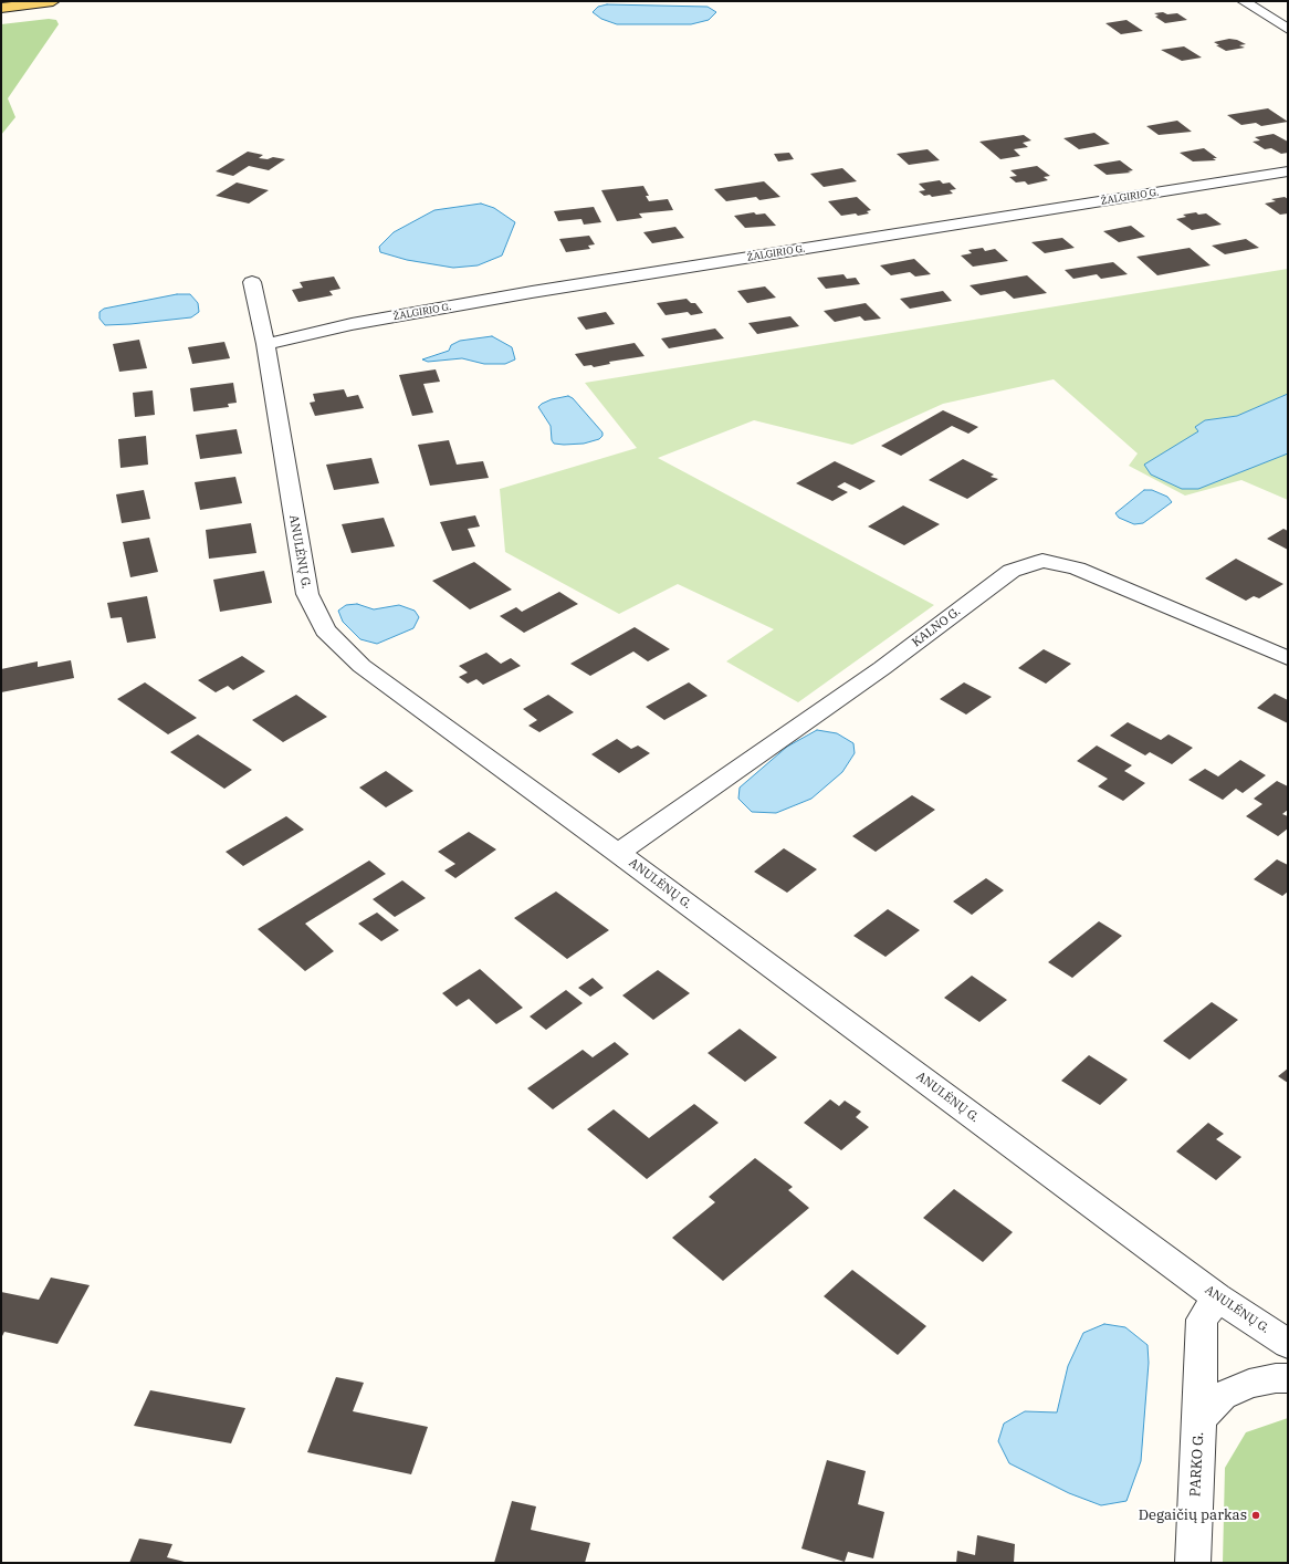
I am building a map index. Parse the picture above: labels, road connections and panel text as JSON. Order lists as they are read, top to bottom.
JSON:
{
  "streets": {
    "street": [
      "ŽALGIRIO G.",
      "ANULĖNŲ G.",
      "KALNO G.",
      "PARKO G."
    ]
  },
  "crossings": [
    ["ŽALGIRIO G.", "ANULĖNŲ G."],
    ["ANULĖNŲ G.", "KALNO G."],
    ["ANULĖNŲ G.", "PARKO G."]
  ],
  "places": ["Degaičių parkas"]
}
